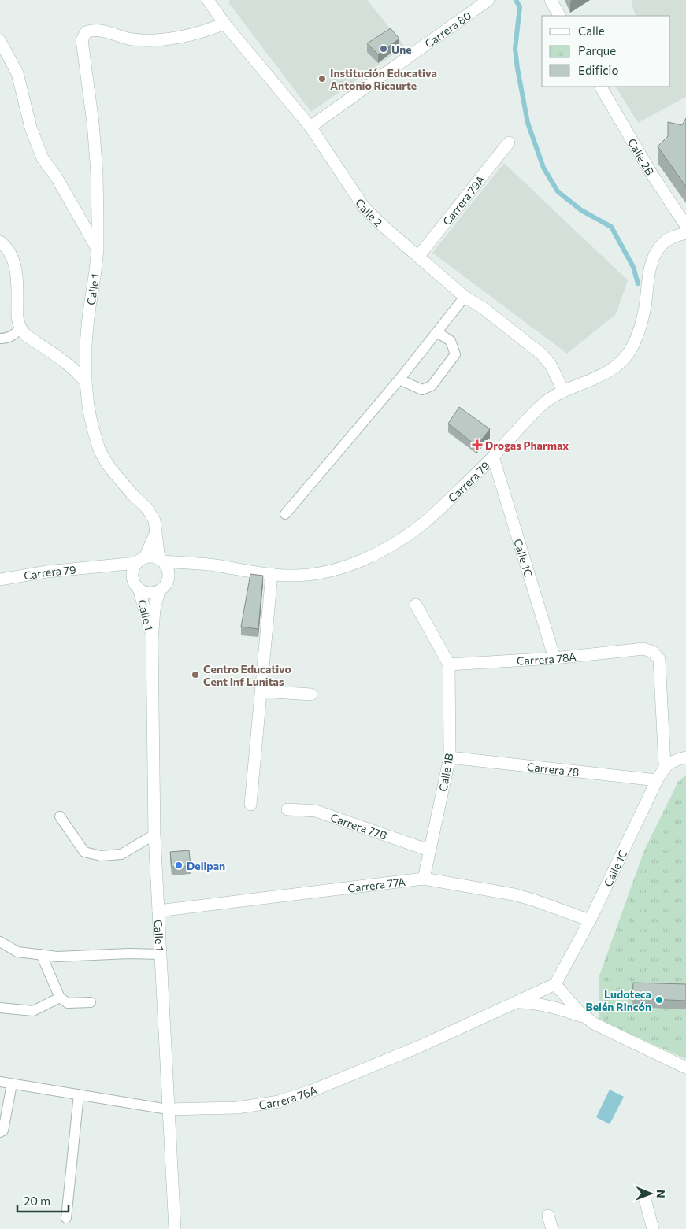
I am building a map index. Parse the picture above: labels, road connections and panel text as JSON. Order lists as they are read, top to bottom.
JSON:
{
  "streets": {
    "street": [
      "Carrera 80",
      "Calle 2B",
      "Carrera 79A",
      "Calle 2",
      "Calle 1",
      "Carrera 79",
      "Calle 1C",
      "Carrera 78A",
      "Carrera 78",
      "Calle 1B",
      "Carrera 77B",
      "Carrera 77A",
      "Carrera 76A"
    ]
  },
  "crossings": [
    ["Carrera 80", "Calle 2"],
    ["Carrera 79A", "Calle 2"],
    ["Calle 2", "Calle 1"],
    ["Calle 2", "Carrera 79"],
    ["Calle 1", "Carrera 79"],
    ["Calle 1", "Carrera 77A"],
    ["Calle 1", "Carrera 76A"],
    ["Carrera 79", "Calle 1C"],
    ["Calle 1C", "Carrera 78A"],
    ["Calle 1C", "Carrera 78"],
    ["Calle 1C", "Carrera 77A"],
    ["Calle 1C", "Carrera 76A"],
    ["Carrera 78A", "Calle 1B"],
    ["Carrera 78", "Calle 1B"],
    ["Calle 1B", "Carrera 77B"],
    ["Calle 1B", "Carrera 77A"]
  ],
  "places": {
    "other": [
      "Une",
      "Institución Educativa Antonio Ricaurte",
      "Centro Educativo Cent Inf Lunitas",
      "Delipan",
      "Ludoteca Belén Rincón"
    ],
    "health": ["Drogas Pharmax"]
  },
  "legend": ["Calle", "Parque", "Edificio"],
  "scale_bar": "20 m",
  "north": "right"
}
